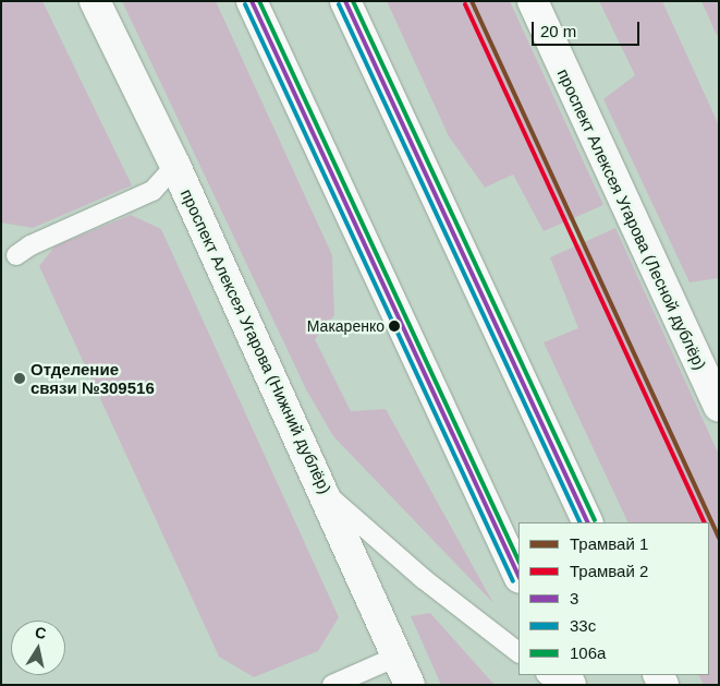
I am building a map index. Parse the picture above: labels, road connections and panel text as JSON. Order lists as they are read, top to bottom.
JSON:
{
  "streets": {
    "main road": ["проспект Алексея Угарова (Лесной дублёр)", "проспект Алексея Угарова (Нижний дублёр)"]
  },
  "places": ["Макаренко", "Отделение связи №309516"],
  "lines": [
    "tram line 1",
    "transit line 3",
    "transit line 106а",
    "tram line 2",
    "transit line 33с"
  ],
  "legend": [
    "Трамвай 1",
    "Трамвай 2",
    "3",
    "33с",
    "106а"
  ],
  "scale_bar": "20 m",
  "north": "top"
}
